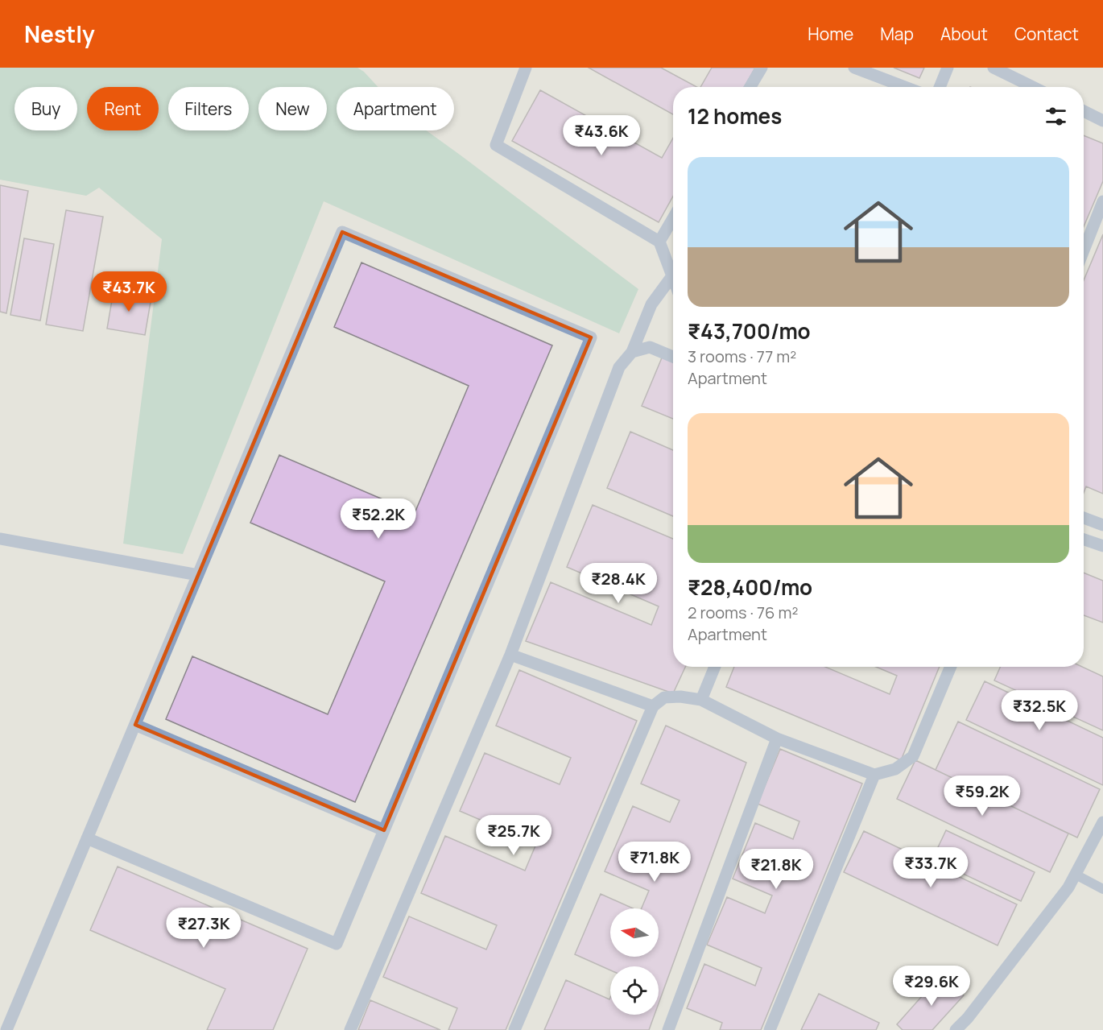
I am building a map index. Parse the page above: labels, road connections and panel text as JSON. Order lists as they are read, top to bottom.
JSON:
{
  "north": "left",
  "page": {
    "header": "Nestly",
    "nav": [
      "Home",
      "Map",
      "About",
      "Contact"
    ],
    "chip": [
      "Buy",
      "Rent",
      "Filters",
      "New",
      "Apartment"
    ],
    "heading": "12 homes",
    "price": [
      "₹43.6K",
      "₹43.7K",
      "₹52.2K",
      "₹28.4K",
      "₹32.5K",
      "₹59.2K",
      "₹25.7K",
      "₹71.8K",
      "₹33.7K",
      "₹21.8K",
      "₹27.3K",
      "₹29.6K"
    ],
    "list": [
      {
        "name": "₹43,700/mo",
        "note": "3 rooms · 77 m² · Apartment"
      },
      {
        "name": "₹28,400/mo",
        "note": "2 rooms · 76 m² · Apartment"
      }
    ]
  }
}
